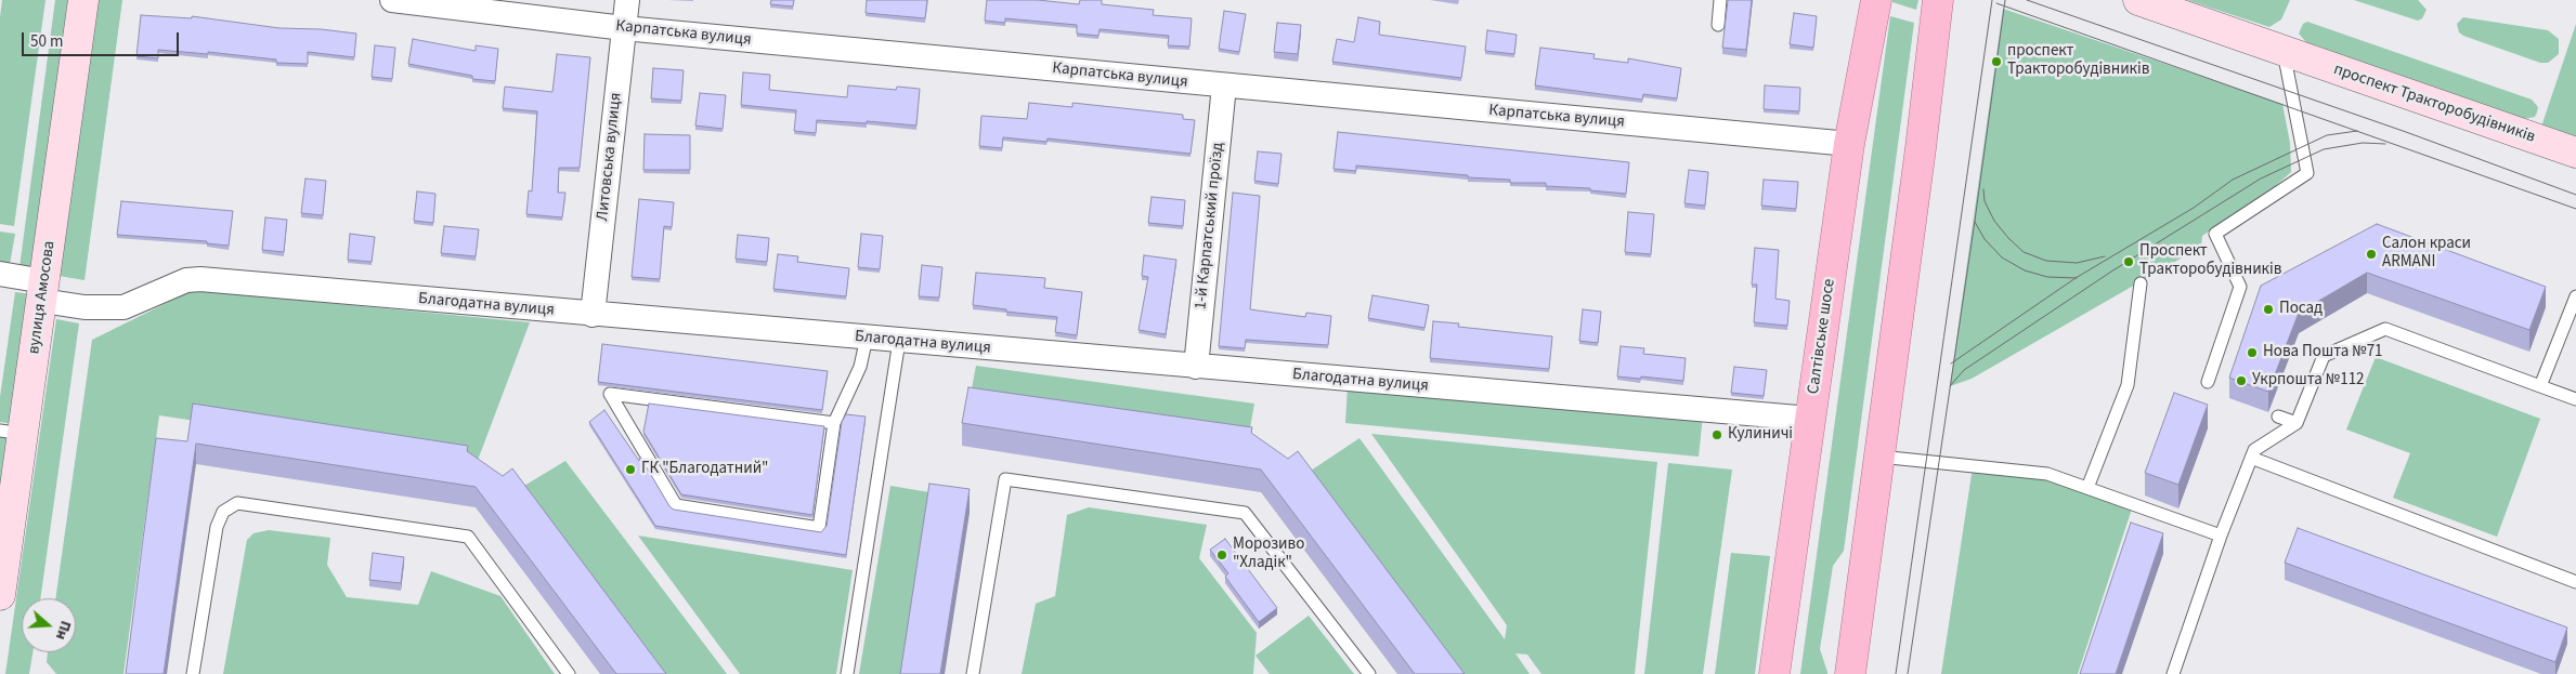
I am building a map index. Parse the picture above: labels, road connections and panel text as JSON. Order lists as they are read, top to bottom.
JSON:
{
  "streets": {
    "main road": ["Салтівське шосе"],
    "street": [
      "Карпатська вулиця",
      "проспект Тракторобудівників",
      "Литовська вулиця",
      "1-й Карпатський проїзд",
      "вулиця Амосова",
      "Благодатна вулиця"
    ]
  },
  "crossings": [
    ["Карпатська вулиця", "Литовська вулиця"],
    ["Карпатська вулиця", "1-й Карпатський проїзд"],
    ["Карпатська вулиця", "Салтівське шосе"],
    ["Литовська вулиця", "Благодатна вулиця"],
    ["1-й Карпатський проїзд", "Благодатна вулиця"],
    ["вулиця Амосова", "Благодатна вулиця"],
    ["Благодатна вулиця", "Салтівське шосе"]
  ],
  "places": [
    "проспект Тракторобудівників",
    "Салон краси ARMANI",
    "Проспект Тракторобудівників",
    "Посад",
    "Нова Пошта №71",
    "Укрпошта №112",
    "Кулиничі",
    "ГК \"Благодатний\"",
    "Морозиво \"Хладік\""
  ],
  "scale_bar": "50 m",
  "north": "right"
}
